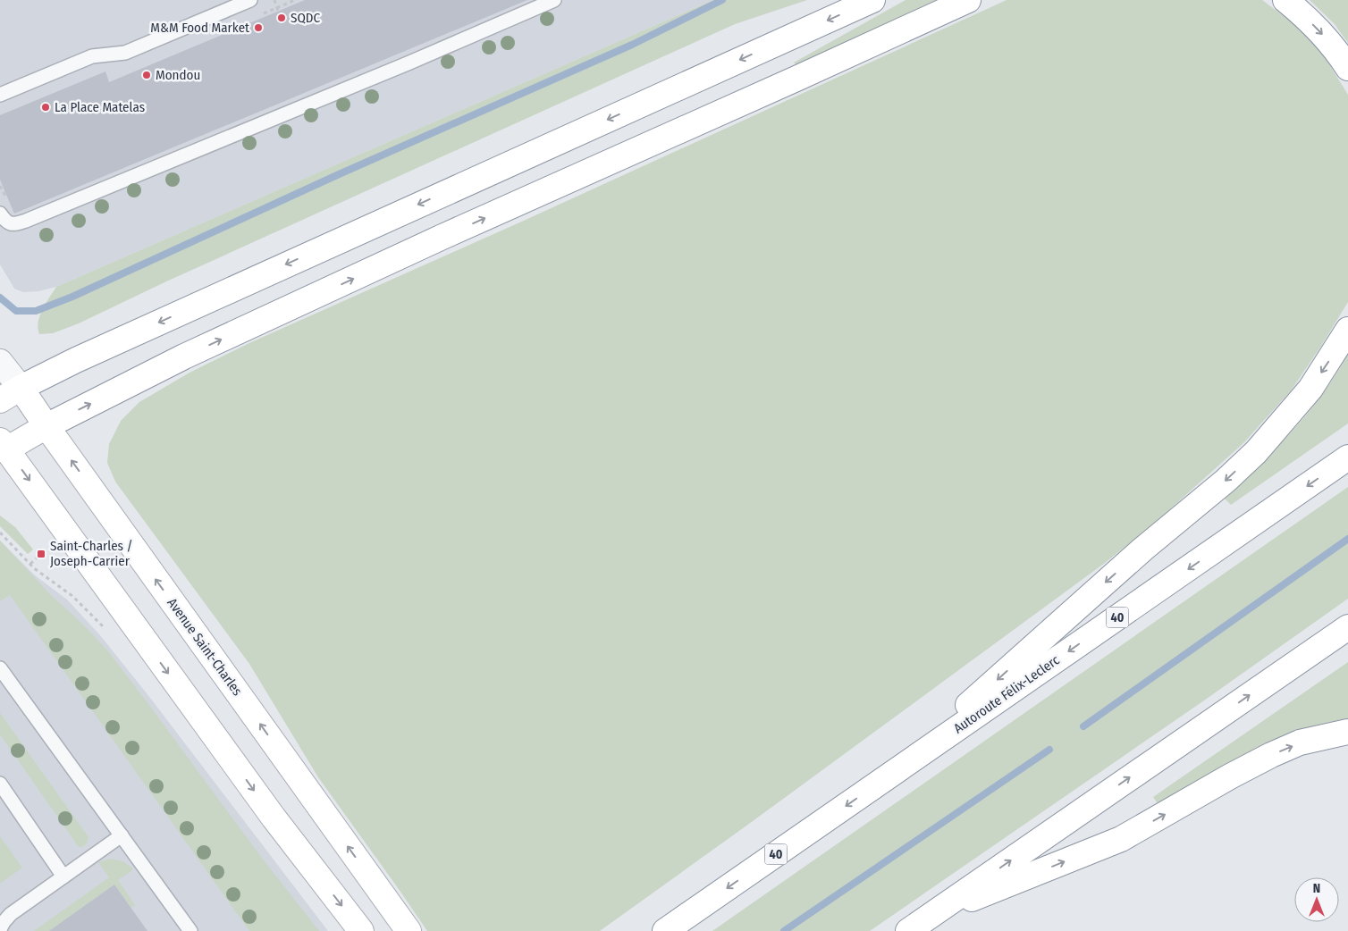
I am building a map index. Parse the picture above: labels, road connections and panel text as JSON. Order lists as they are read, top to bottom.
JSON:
{
  "streets": {
    "main road": ["40", "Avenue Saint-Charles", "Autoroute Félix-Leclerc"]
  },
  "one_way": ["Avenue Saint-Charles"],
  "places": {
    "other": [
      "SQDC",
      "M&M Food Market",
      "Mondou",
      "La Place Matelas"
    ],
    "transit": ["Saint-Charles / Joseph-Carrier"]
  },
  "north": "top"
}
